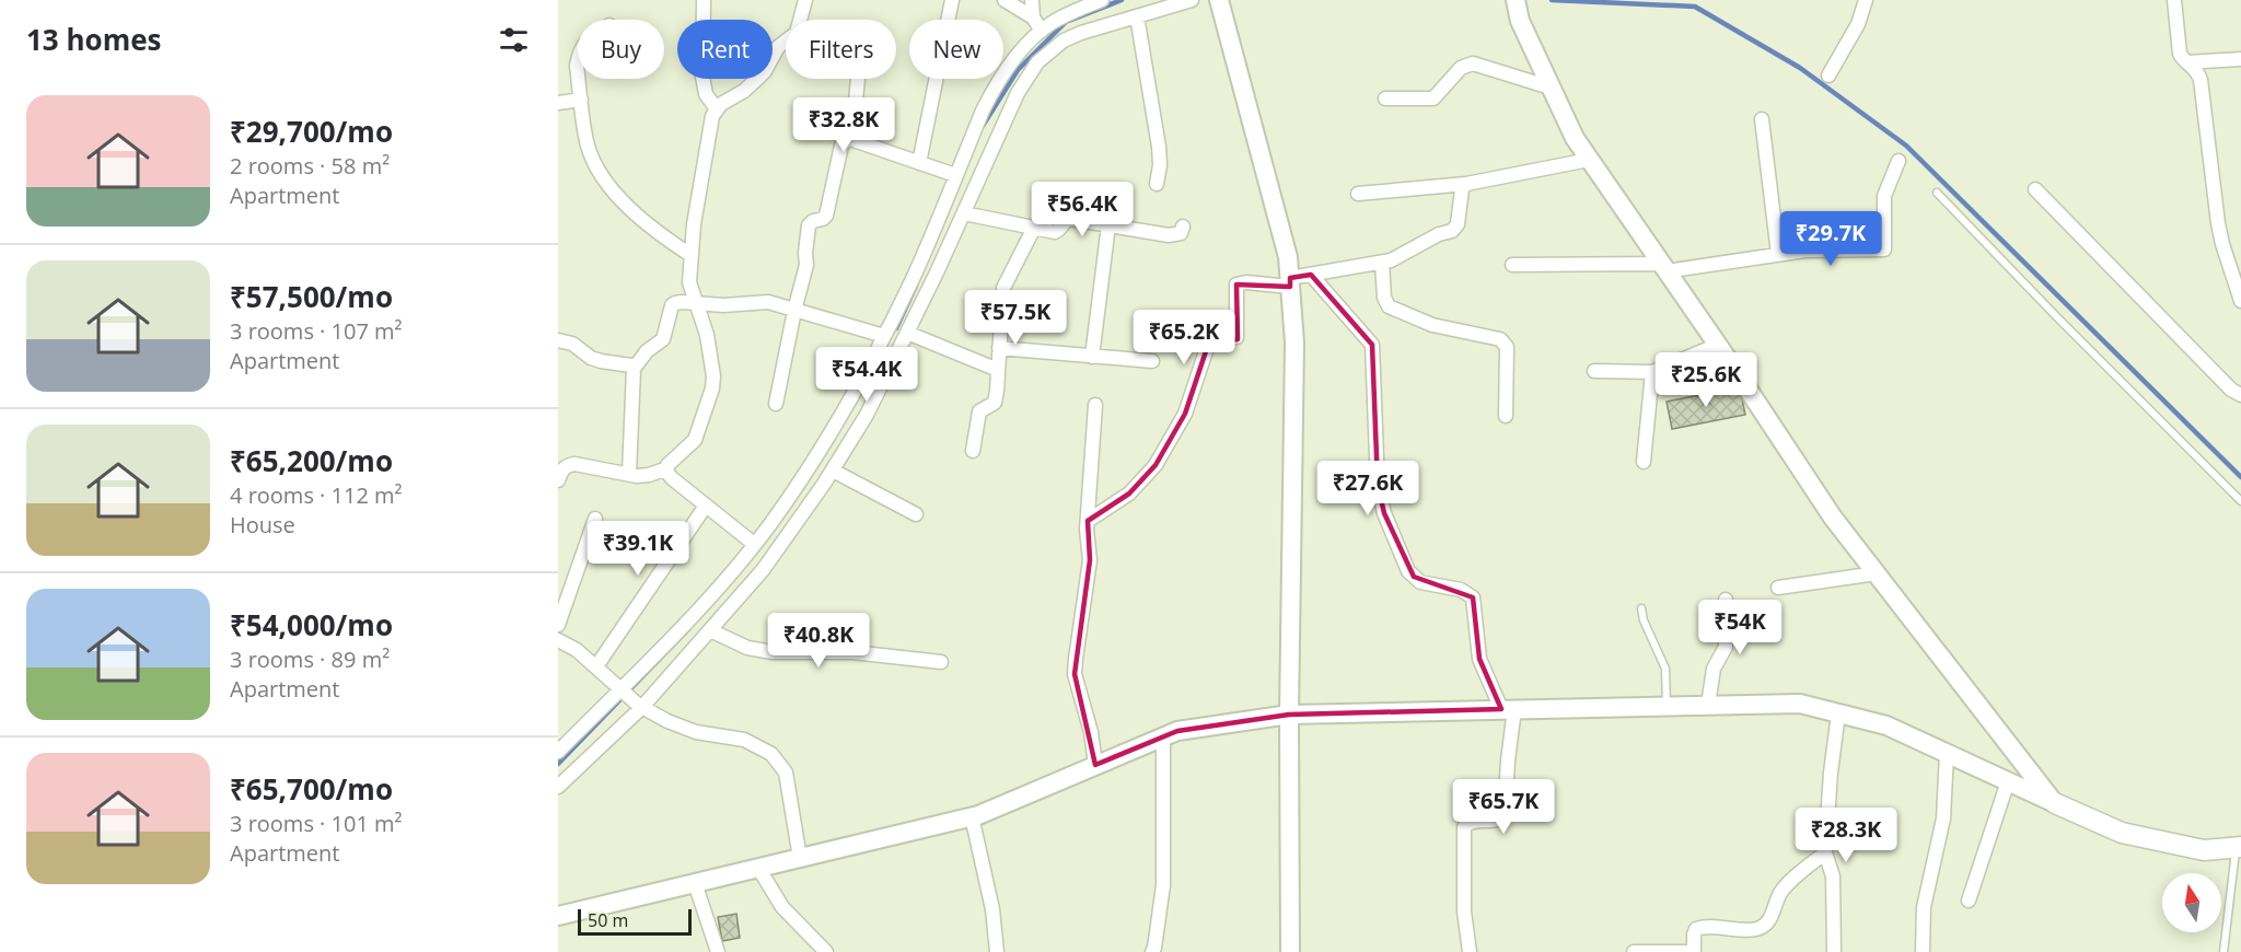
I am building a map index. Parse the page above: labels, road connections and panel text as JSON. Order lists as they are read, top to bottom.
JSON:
{
  "scale_bar": "50 m",
  "north": "top",
  "page": {
    "heading": "13 homes",
    "chip": [
      "Buy",
      "Rent",
      "Filters",
      "New"
    ],
    "list": [
      {
        "name": "₹29,700/mo",
        "note": "2 rooms · 58 m² · Apartment"
      },
      {
        "name": "₹57,500/mo",
        "note": "3 rooms · 107 m² · Apartment"
      },
      {
        "name": "₹65,200/mo",
        "note": "4 rooms · 112 m² · House"
      },
      {
        "name": "₹54,000/mo",
        "note": "3 rooms · 89 m² · Apartment"
      },
      {
        "name": "₹65,700/mo",
        "note": "3 rooms · 101 m² · Apartment"
      }
    ],
    "price": [
      "₹32.8K",
      "₹56.4K",
      "₹29.7K",
      "₹57.5K",
      "₹65.2K",
      "₹54.4K",
      "₹25.6K",
      "₹27.6K",
      "₹39.1K",
      "₹54K",
      "₹40.8K",
      "₹65.7K",
      "₹28.3K"
    ],
    "scale": "50 m"
  }
}
